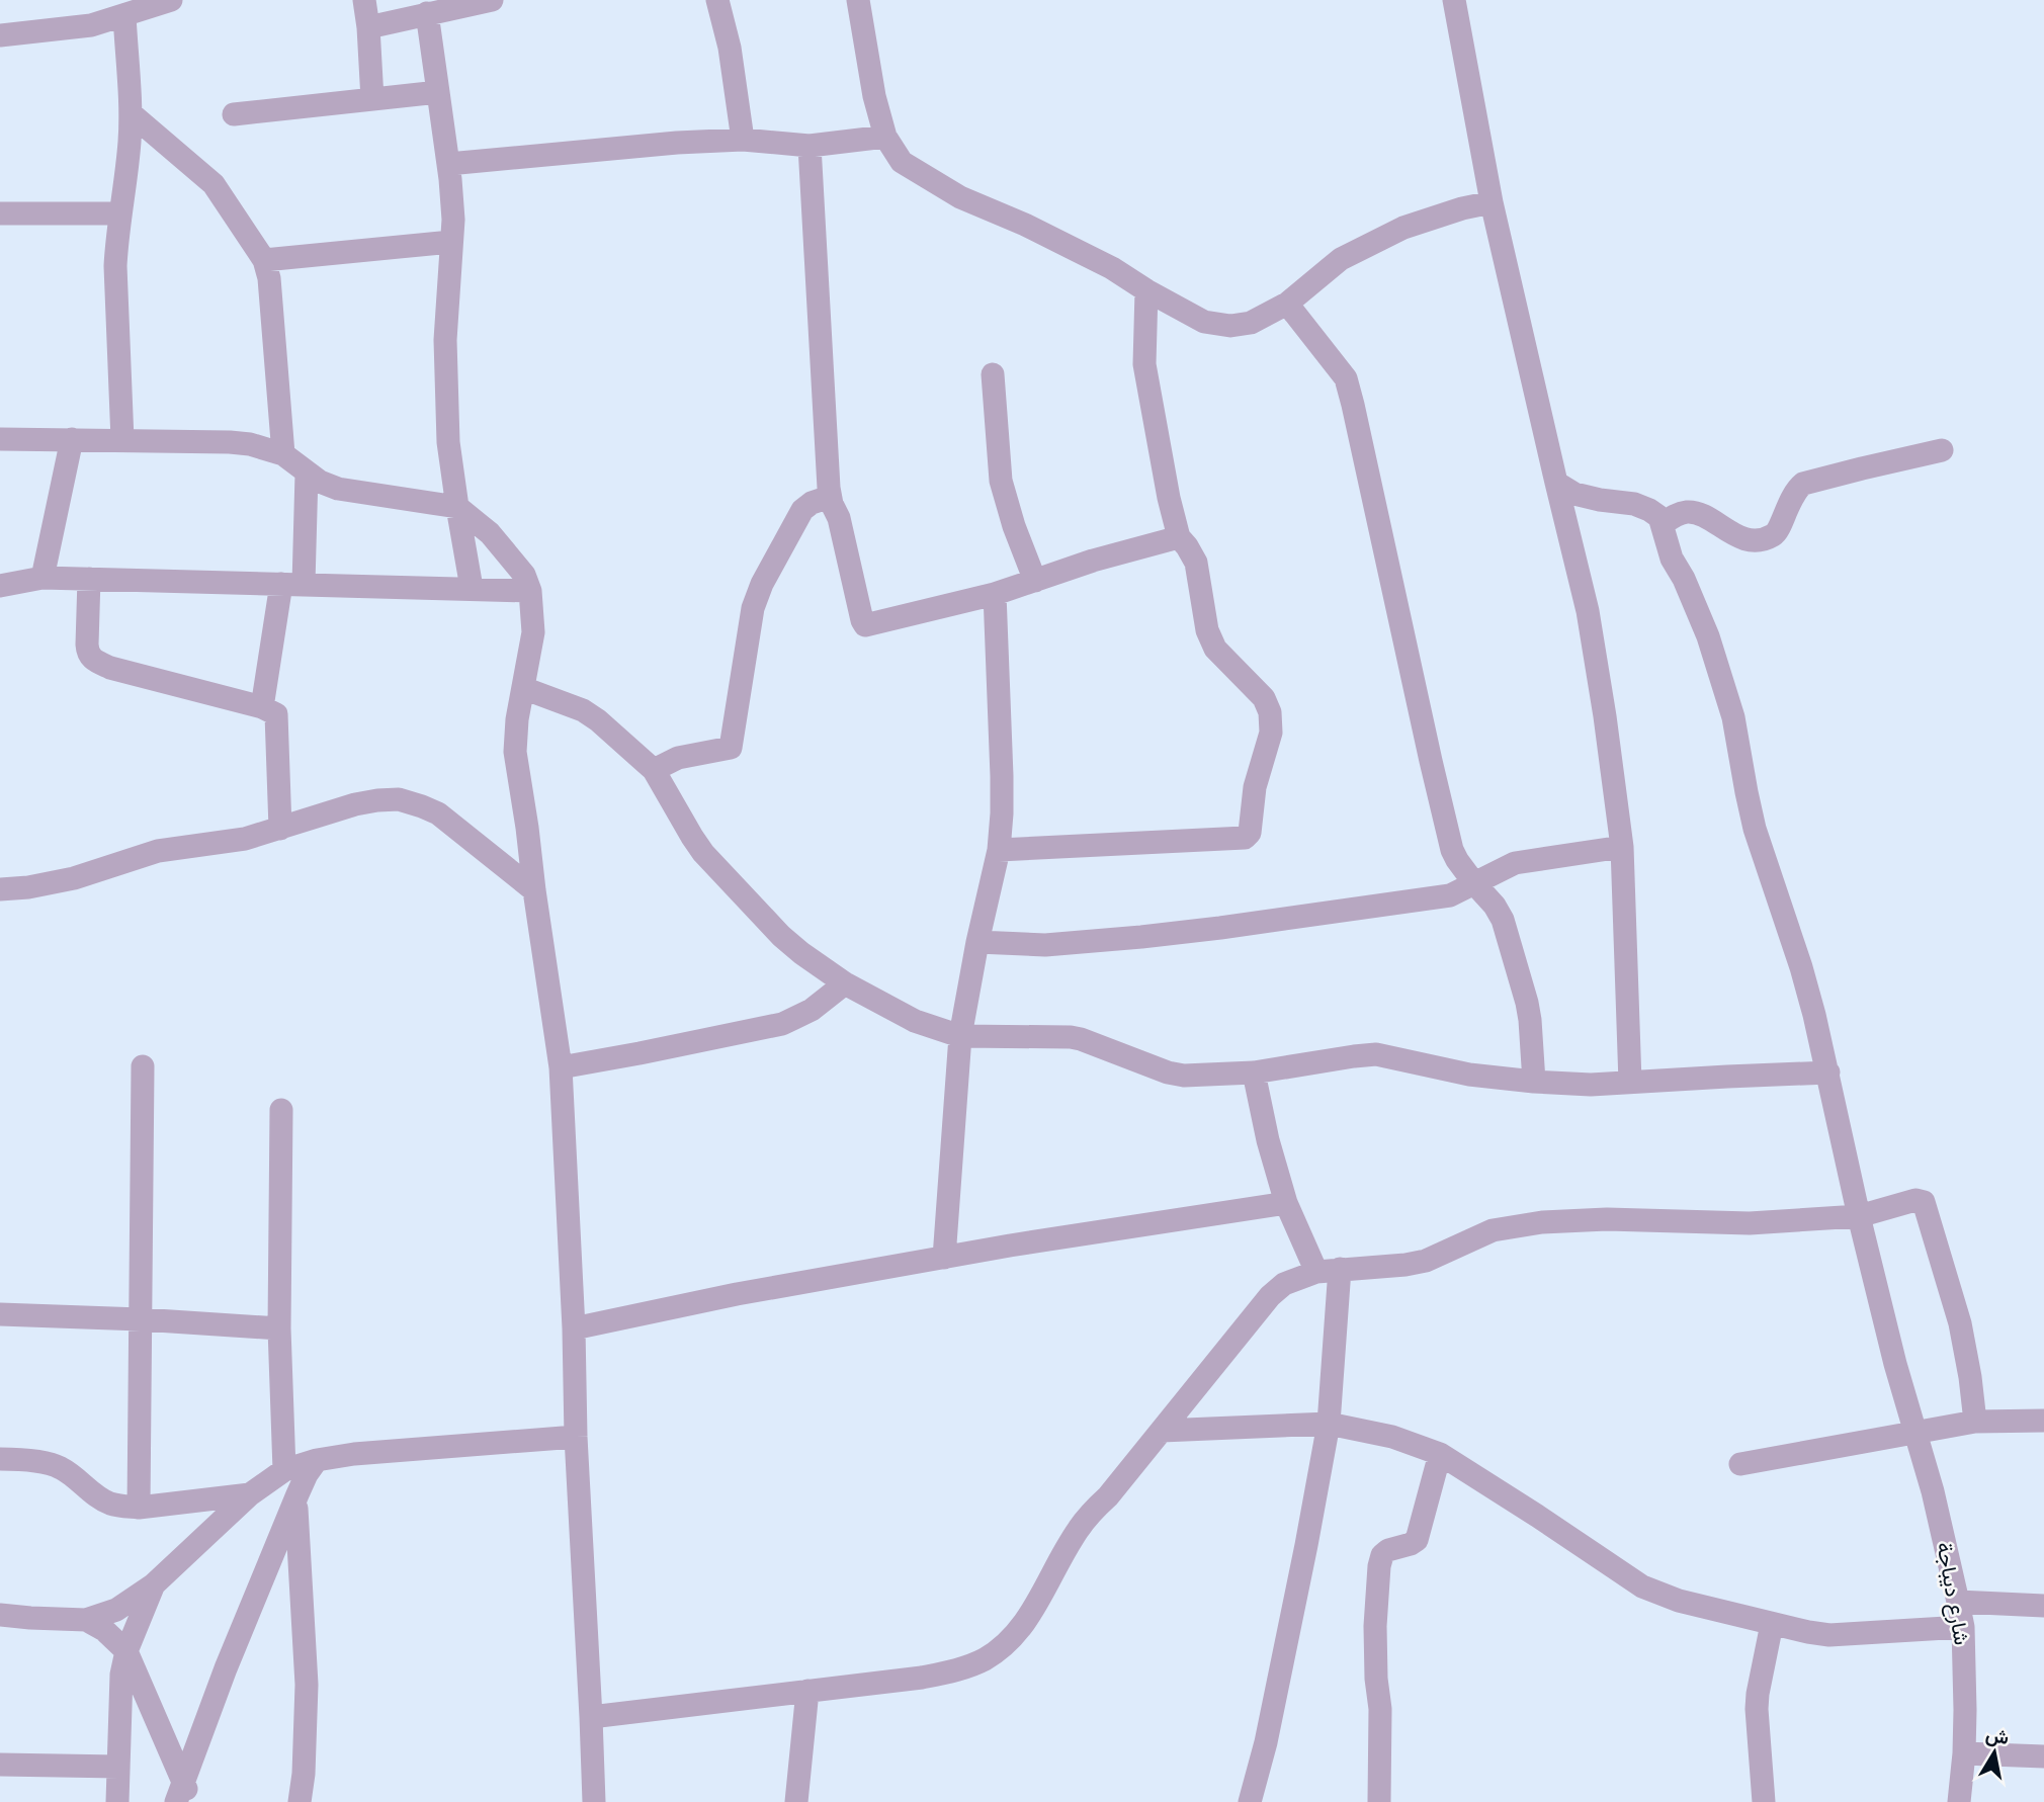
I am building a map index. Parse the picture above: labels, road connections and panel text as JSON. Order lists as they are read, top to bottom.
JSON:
{
  "streets": {
    "street": ["شارع ديباجة"]
  },
  "north": "top"
}
